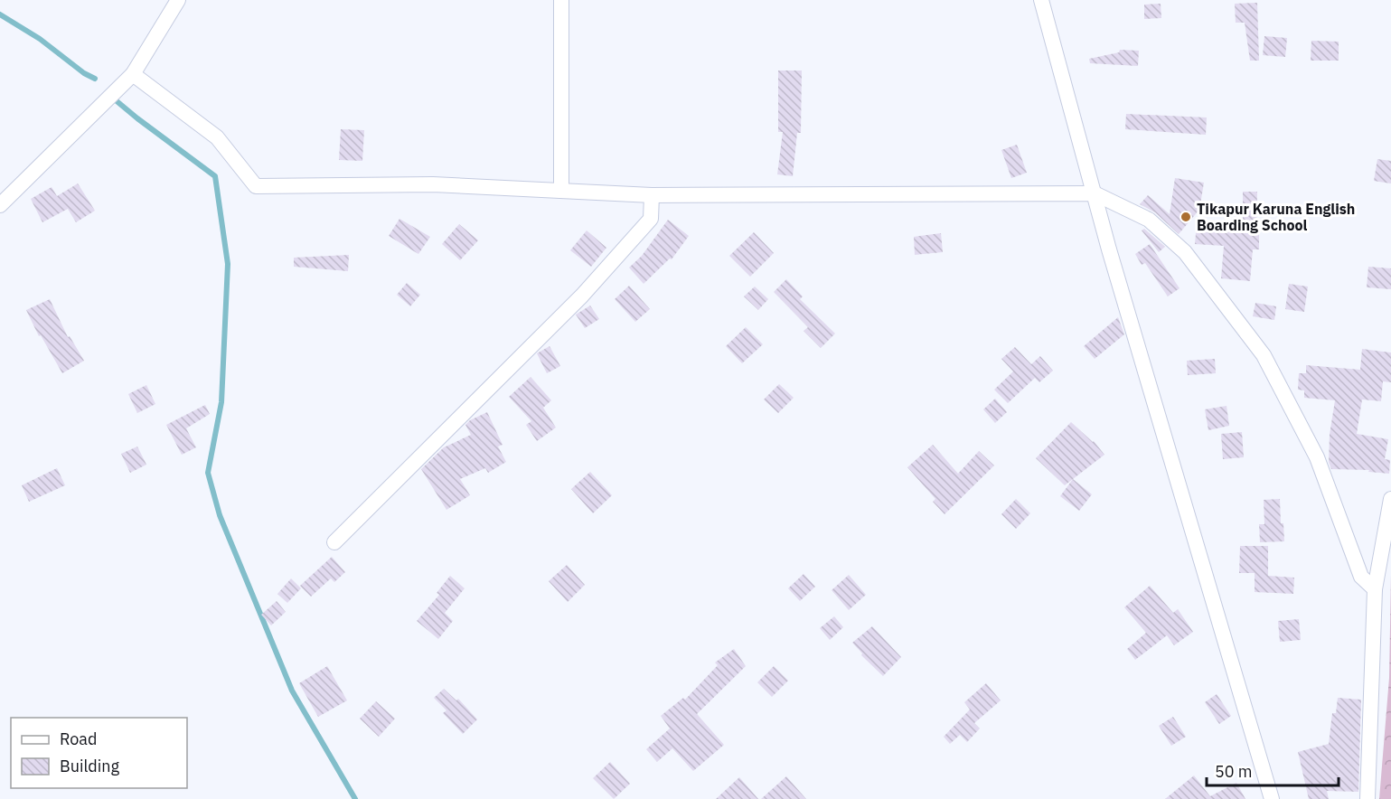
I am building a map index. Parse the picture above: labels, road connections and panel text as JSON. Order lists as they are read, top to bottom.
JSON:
{
  "places": ["Tikapur Karuna English Boarding School"],
  "legend": ["Road", "Building"],
  "scale_bar": "50 m"
}
